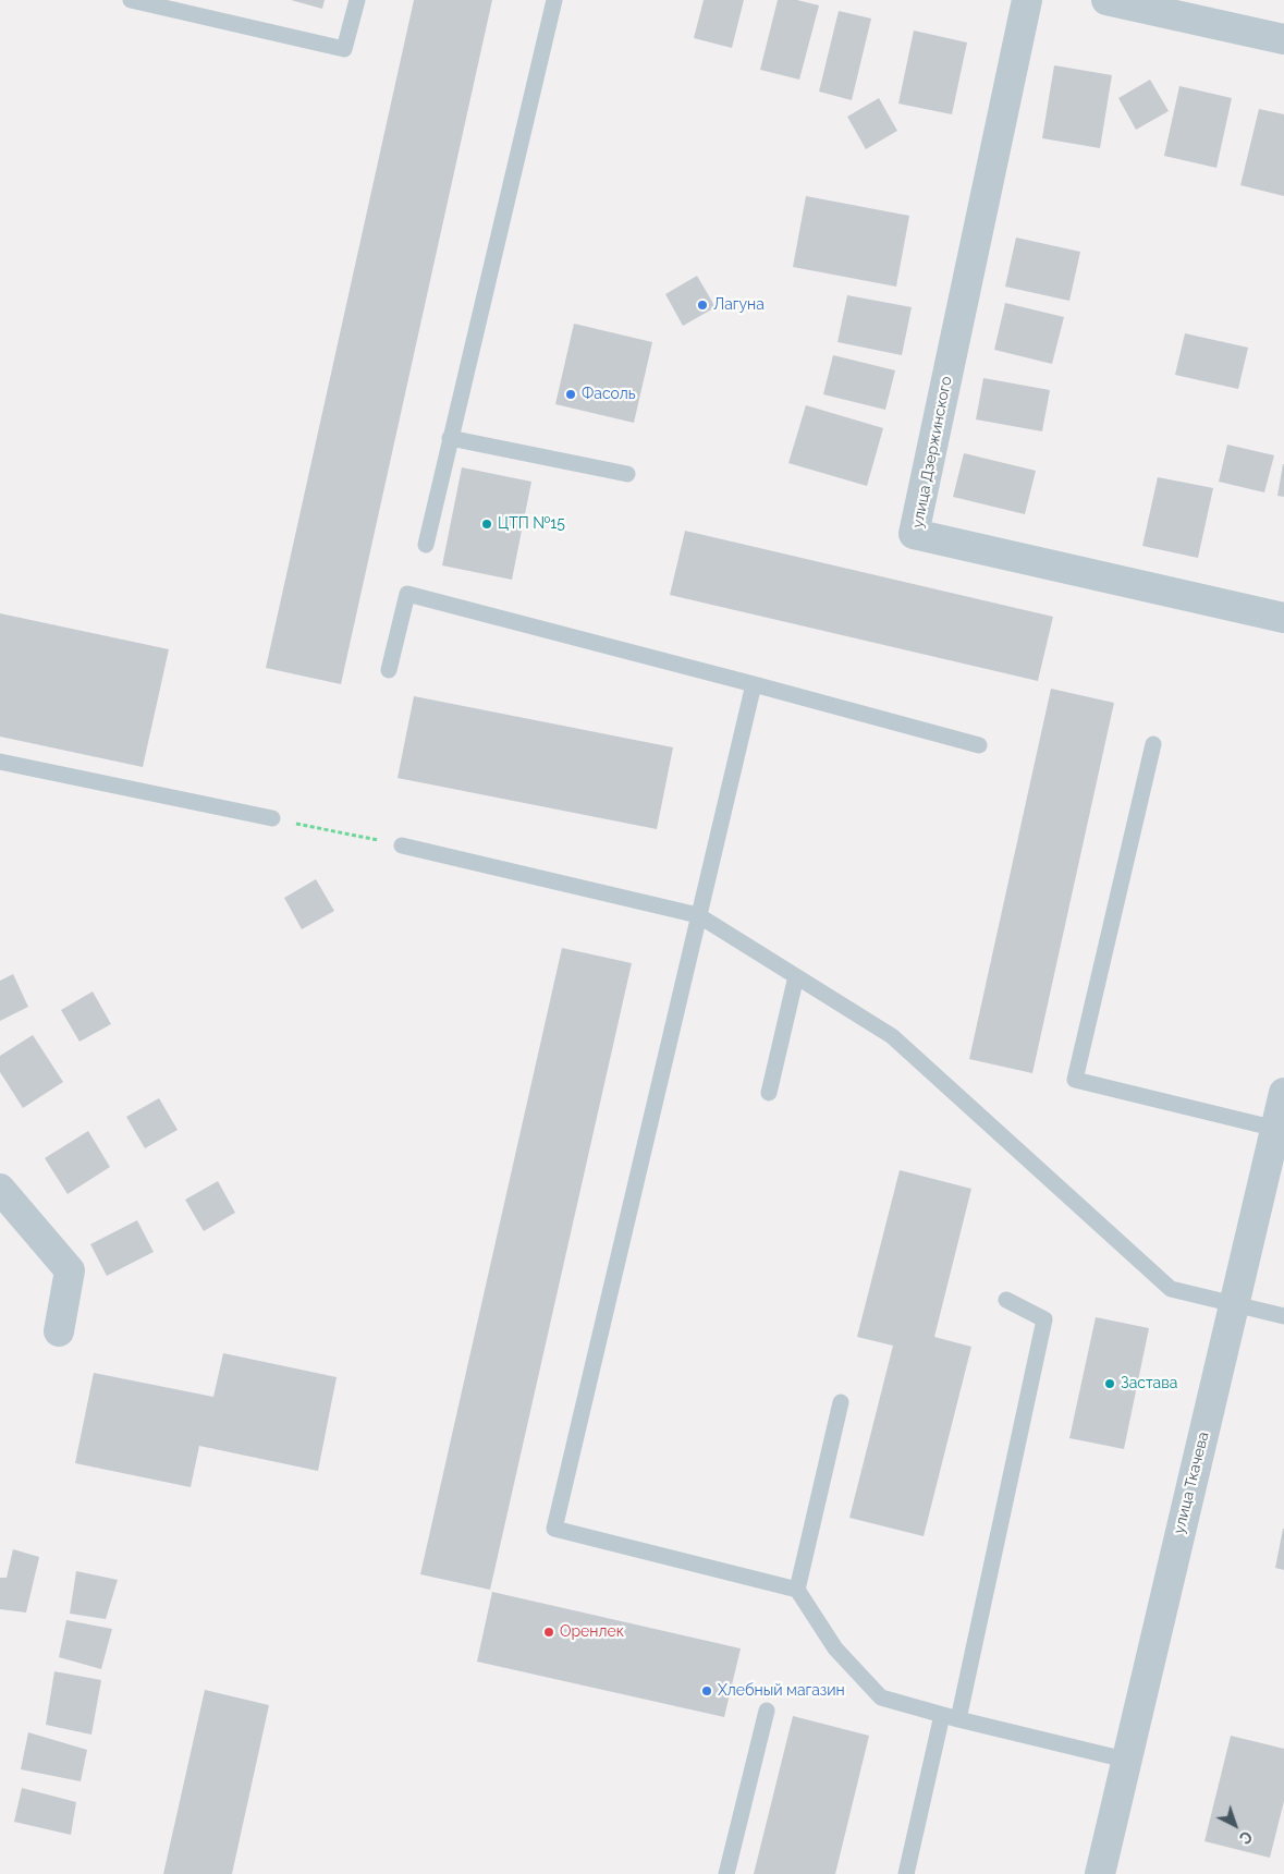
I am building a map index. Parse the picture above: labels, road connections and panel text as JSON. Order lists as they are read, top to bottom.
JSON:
{
  "streets": {
    "street": ["улица Дзержинского", "улица Ткачева"]
  },
  "places": [
    "Лагуна",
    "Фасоль",
    "ЦТП №15",
    "Застава",
    "Оренлек",
    "Хлебный магазин"
  ],
  "north": "bottom right"
}
